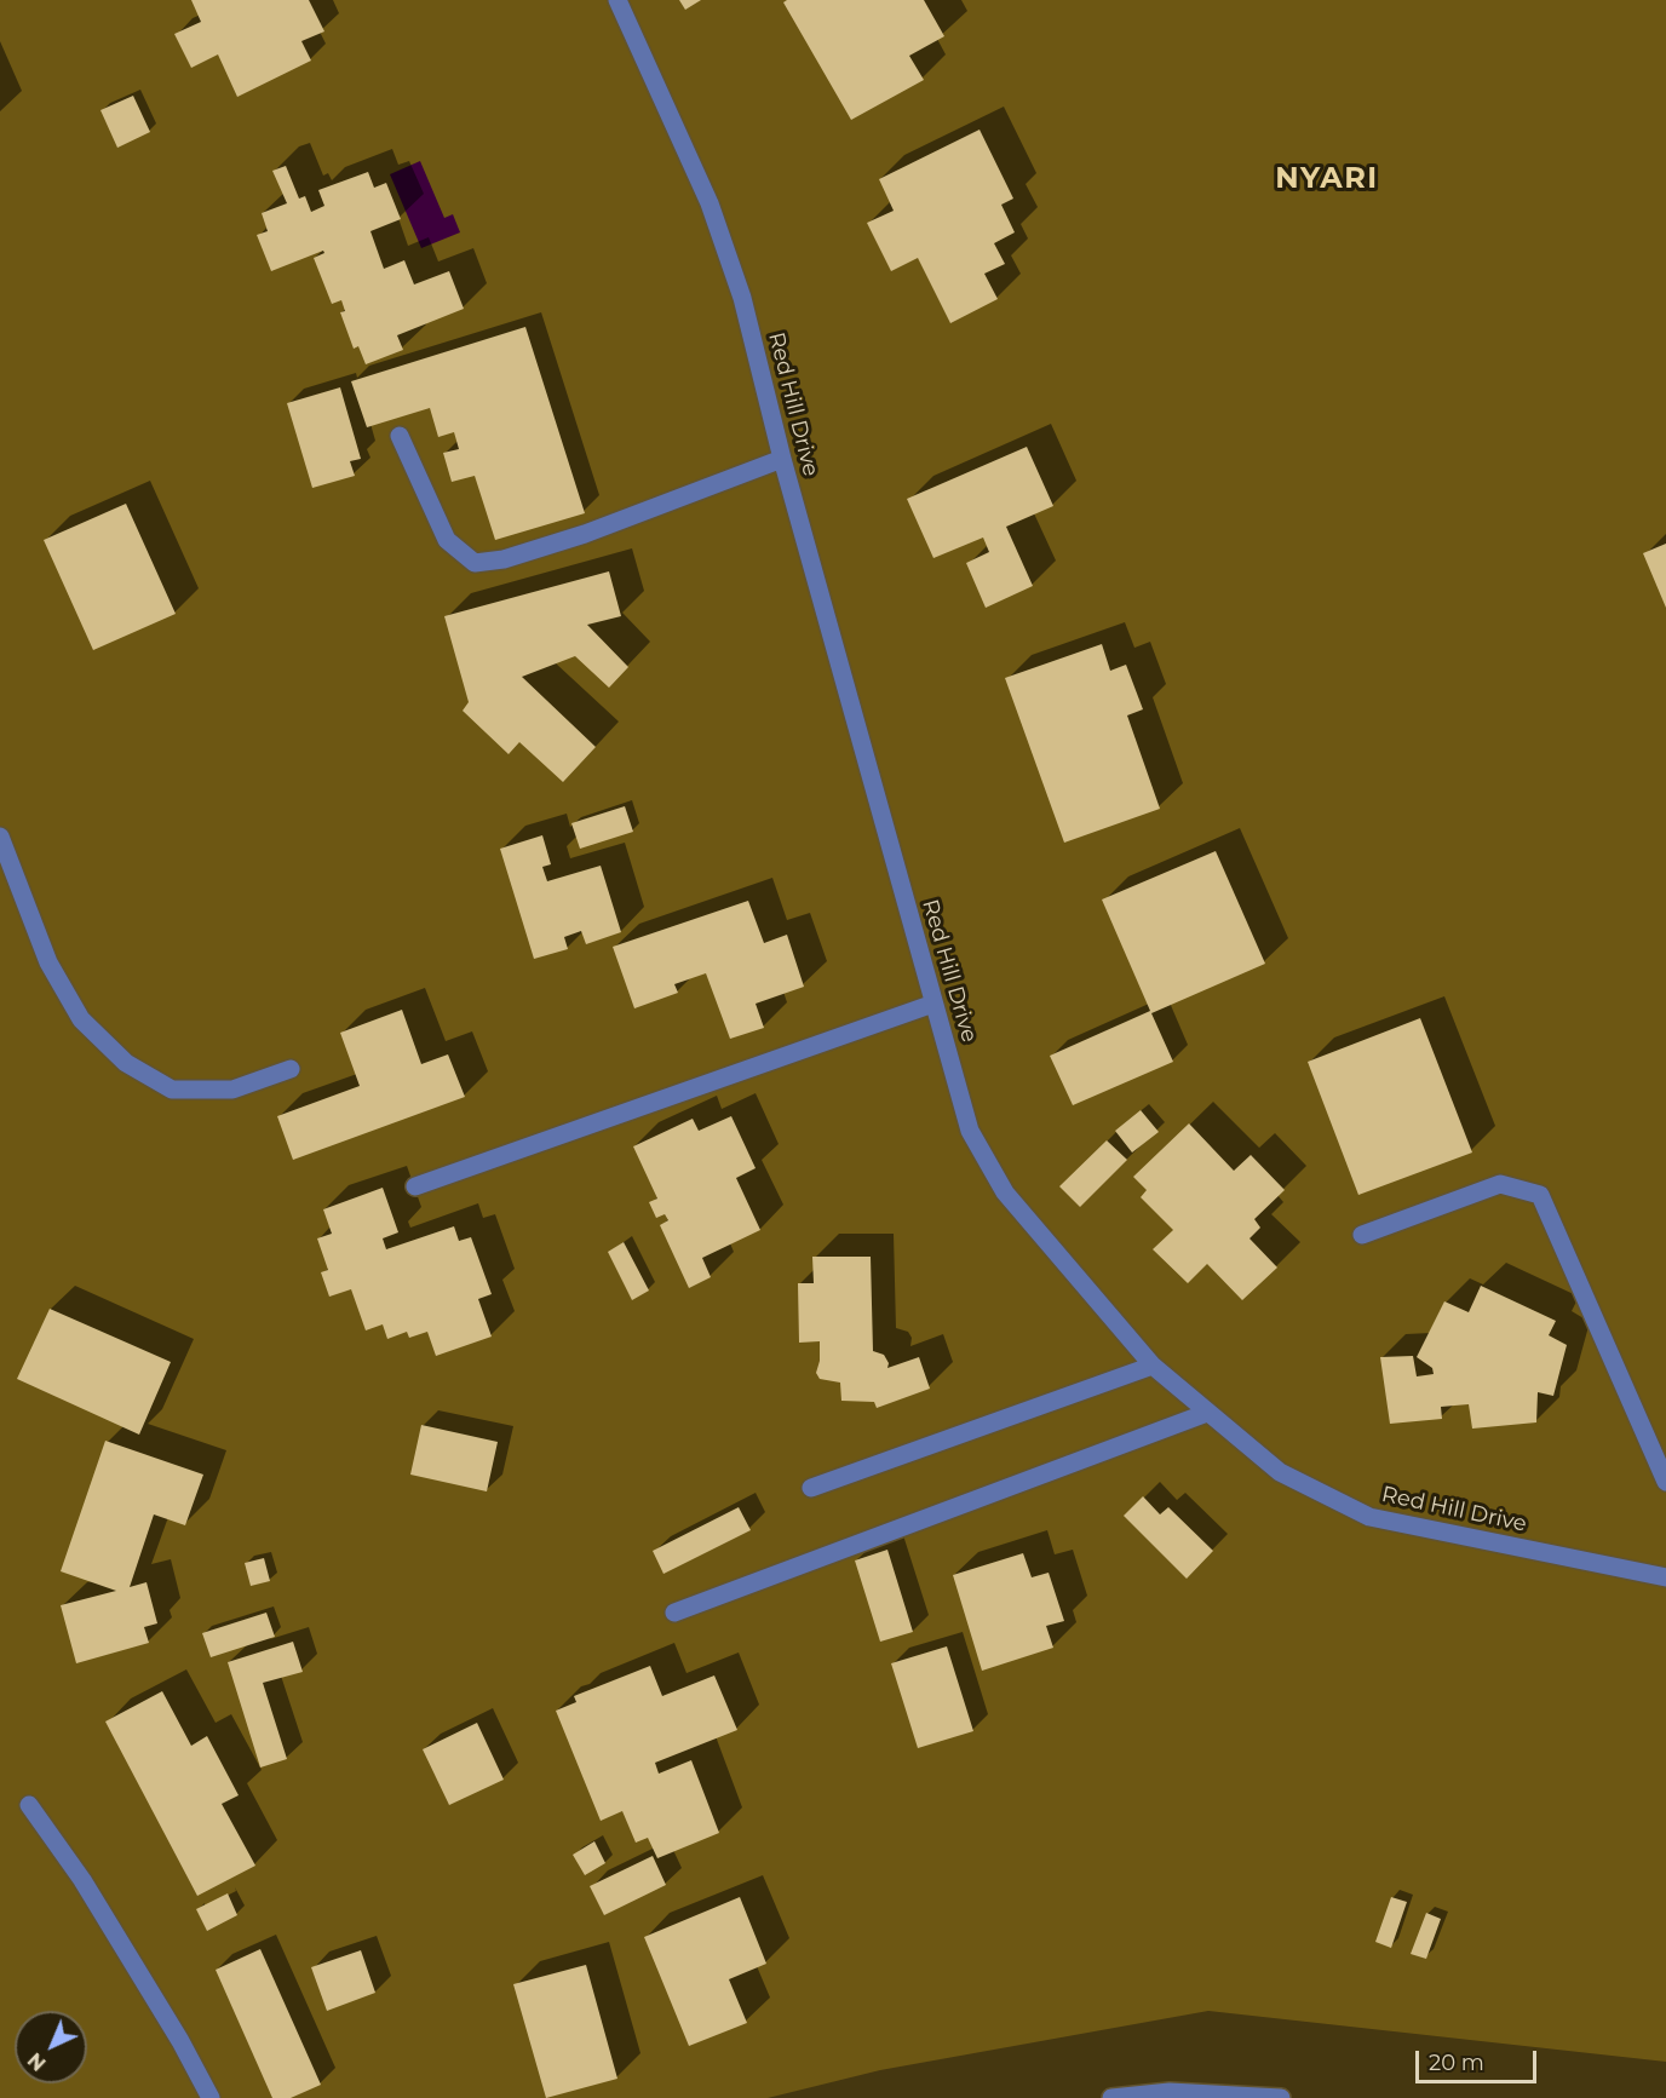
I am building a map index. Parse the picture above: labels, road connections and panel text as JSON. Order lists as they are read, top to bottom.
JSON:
{
  "streets": {
    "street": ["Red Hill Drive"]
  },
  "districts": ["NYARI"],
  "scale_bar": "20 m",
  "north": "bottom left"
}
